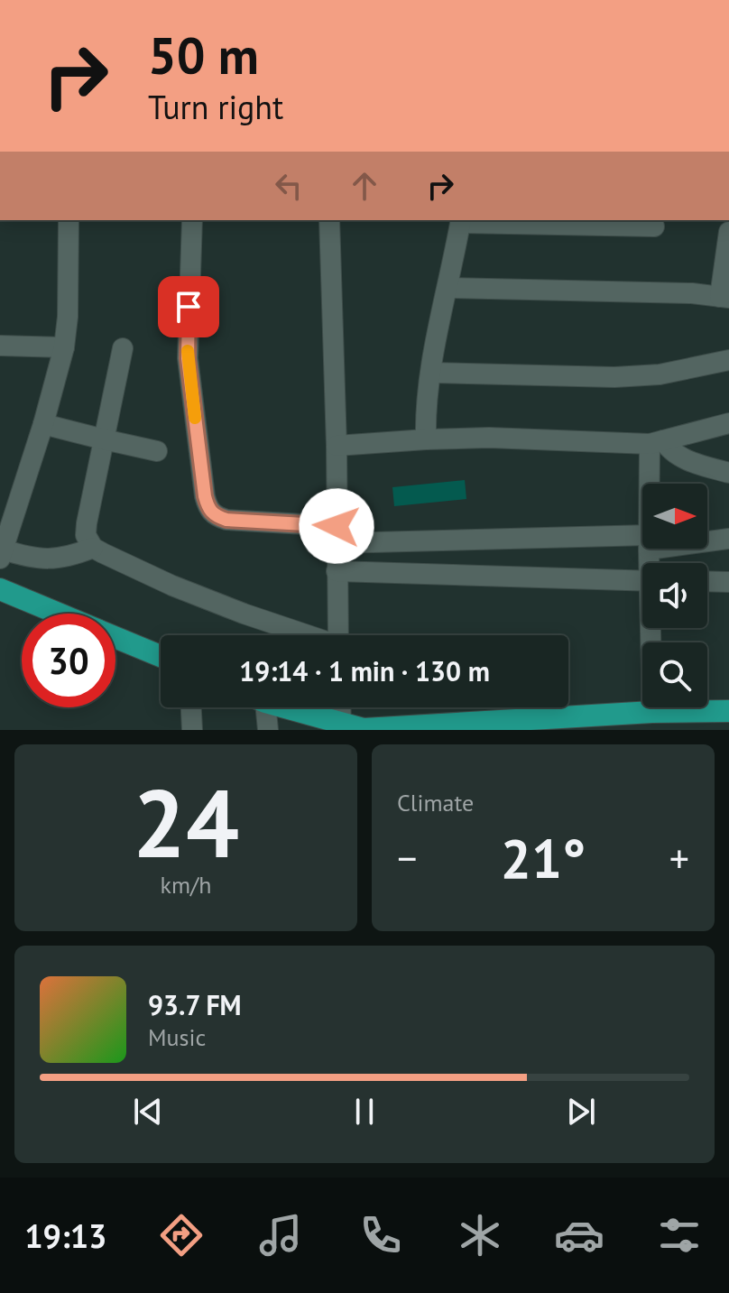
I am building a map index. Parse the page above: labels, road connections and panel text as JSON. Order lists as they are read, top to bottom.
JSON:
{
  "north": "right",
  "page": {
    "turn": ["50 m", "Turn right"],
    "limit": "30",
    "trip": "19:14 · 1 min · 130 m",
    "tile": [
      ["24", "km/h"],
      "Climate"
    ],
    "heat": ["−", "21°", "+"],
    "song": ["93.7 FM", "Music"],
    "tabs": "19:13"
  }
}
